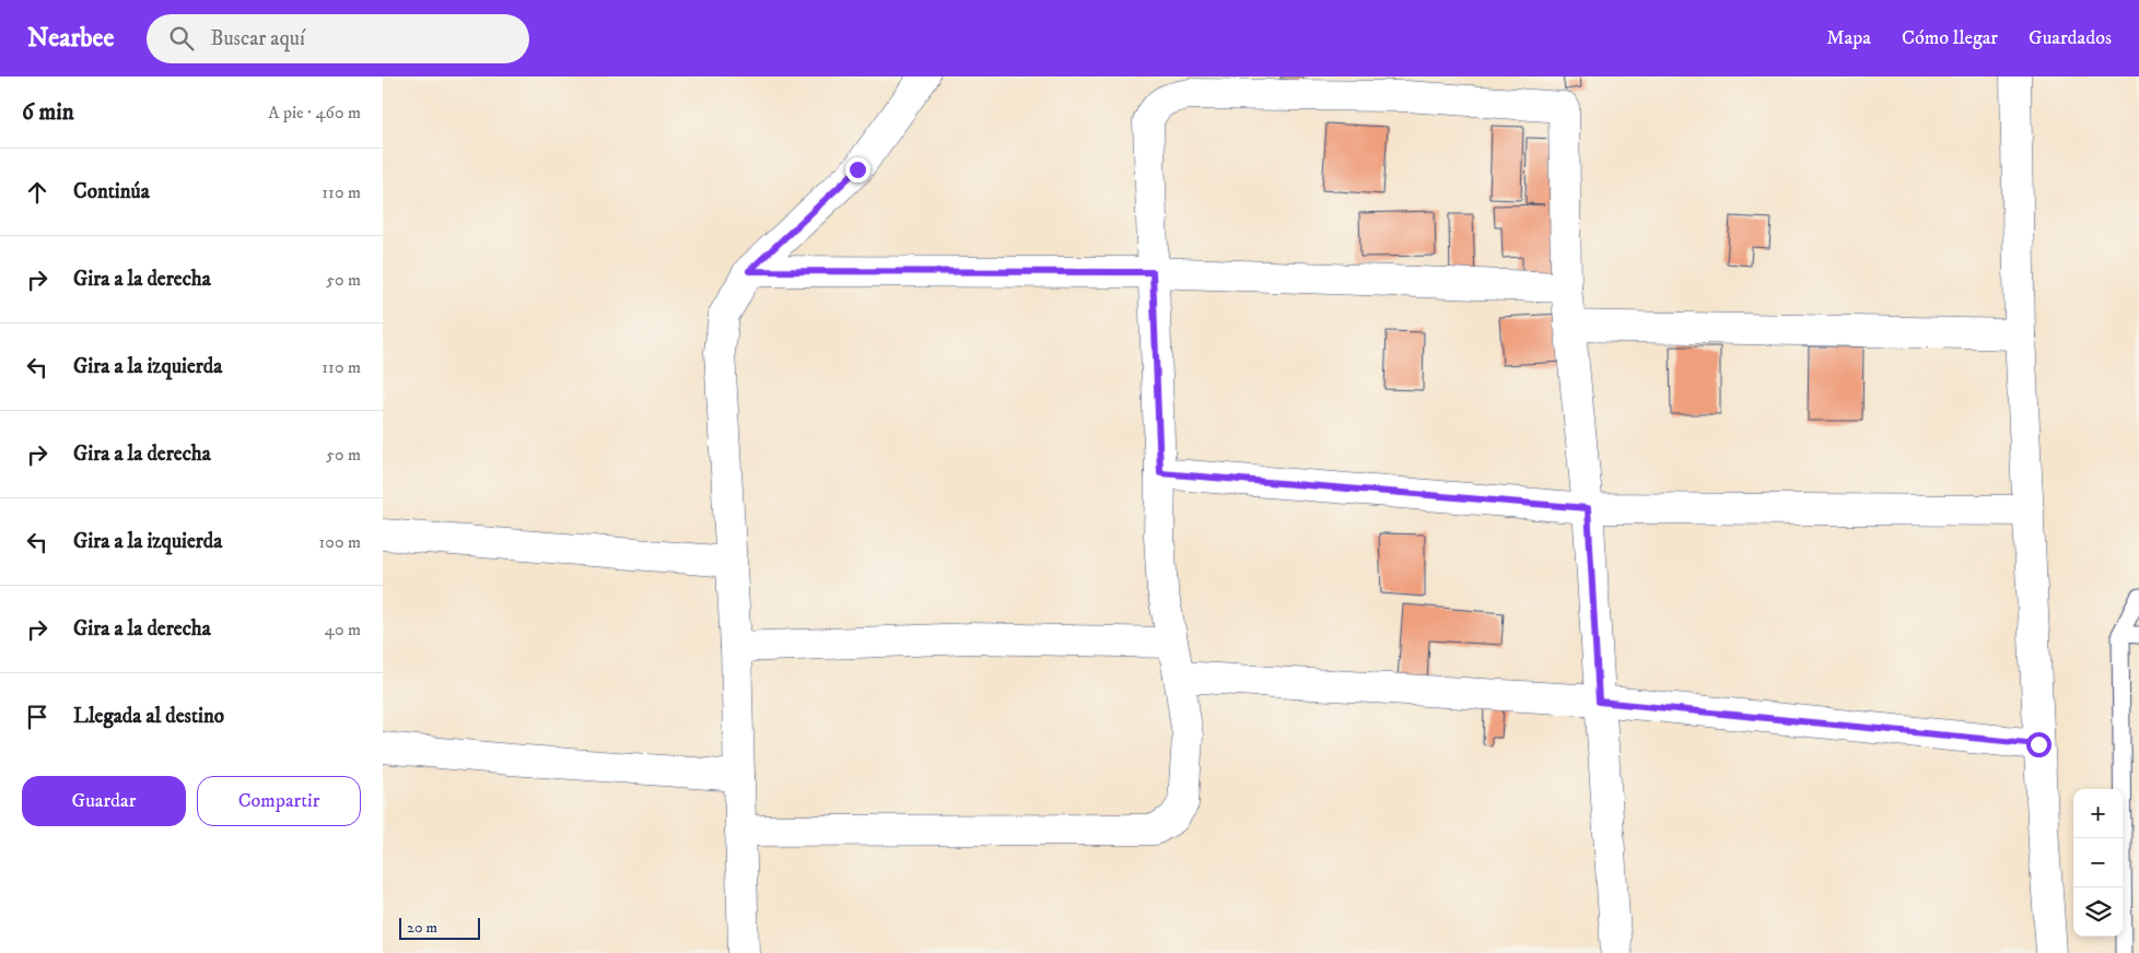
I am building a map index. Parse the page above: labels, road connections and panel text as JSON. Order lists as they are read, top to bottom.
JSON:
{
  "scale_bar": "20 m",
  "page": {
    "header": "Nearbee",
    "search": "Buscar aquí",
    "nav": ["Mapa", "Cómo llegar", "Guardados"],
    "heading": ["6 min", "A pie · 460 m"],
    "list": [
      ["Continúa", "110 m"],
      ["Gira a la derecha", "50 m"],
      ["Gira a la izquierda", "110 m"],
      ["Gira a la derecha", "50 m"],
      ["Gira a la izquierda", "100 m"],
      ["Gira a la derecha", "40 m"],
      "Llegada al destino"
    ],
    "buttons": ["Guardar", "Compartir"],
    "map_buttons": ["+", "−"],
    "scale": "20 m"
  }
}
